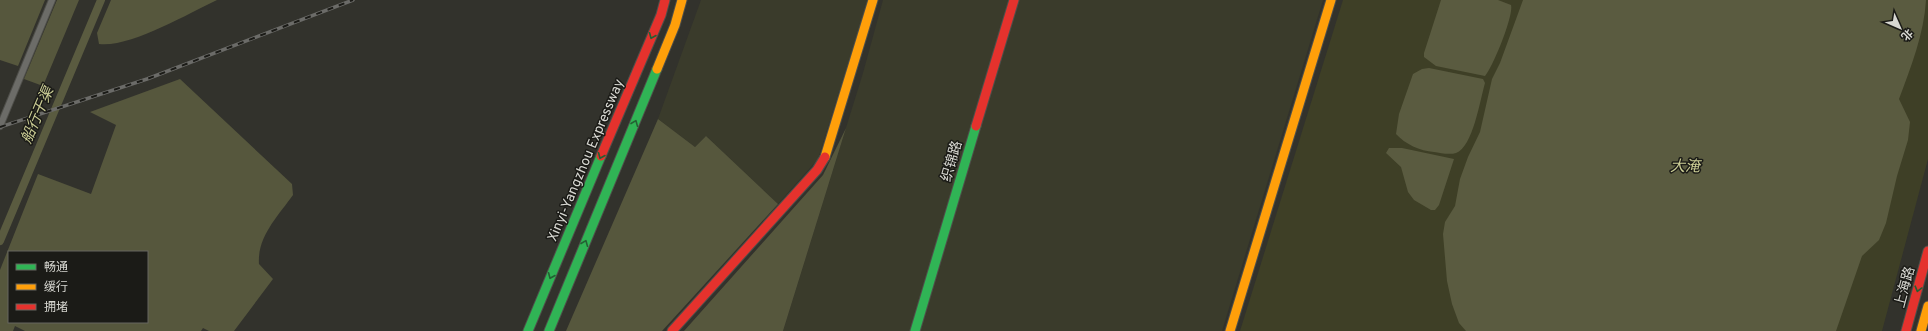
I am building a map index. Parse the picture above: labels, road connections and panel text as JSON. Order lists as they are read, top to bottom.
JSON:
{
  "streets": {
    "main road": ["Xinyi-Yangzhou Expressway", "织锦路", "上海路"]
  },
  "water": ["船行干渠", "大淹"],
  "legend": ["畅通", "缓行", "拥堵"],
  "north": "bottom right"
}
